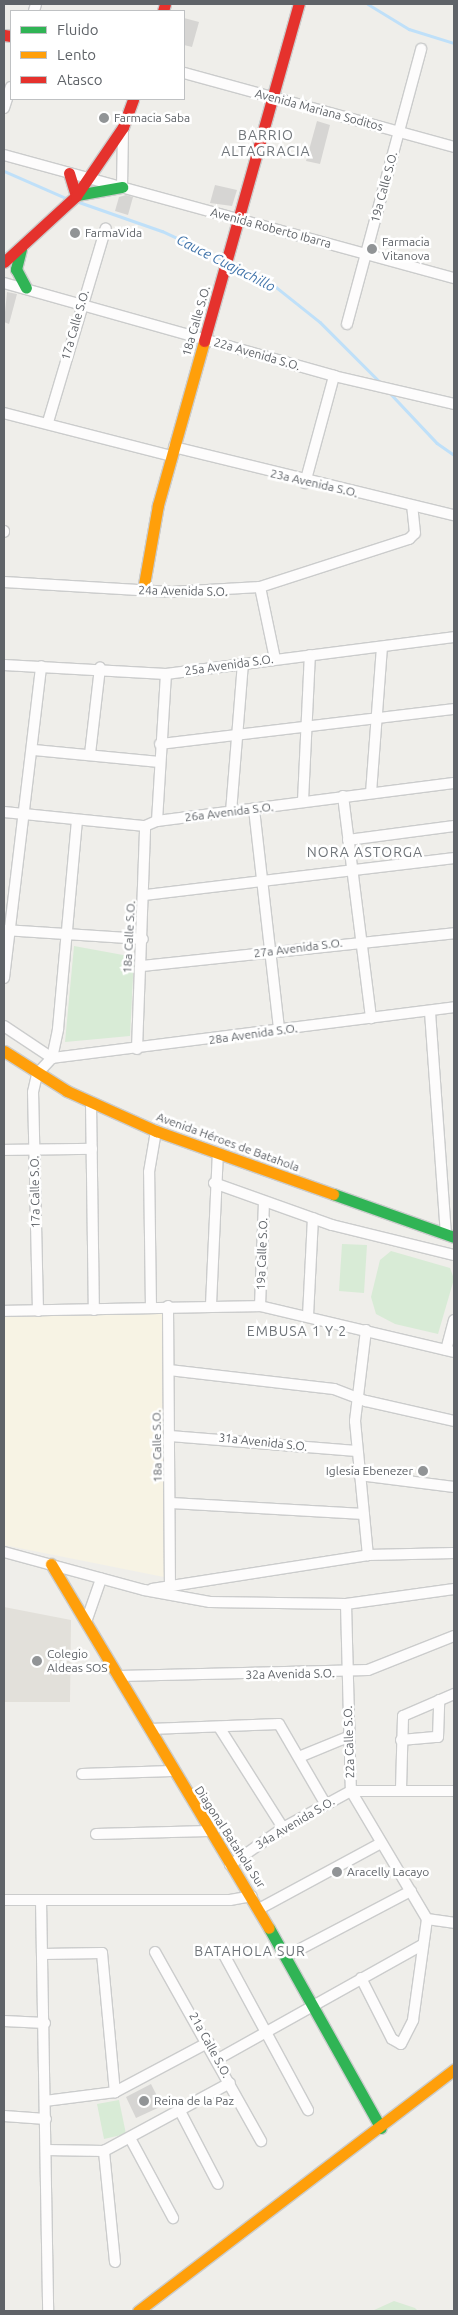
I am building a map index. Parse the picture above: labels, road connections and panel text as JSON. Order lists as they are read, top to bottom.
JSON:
{
  "streets": {
    "street": [
      "Avenida Mariana Soditos",
      "19a Calle S.O.",
      "Avenida Roberto Ibarra",
      "18a Calle S.O.",
      "17a Calle S.O.",
      "22a Avenida S.O.",
      "23a Avenida S.O.",
      "24a Avenida S.O.",
      "25a Avenida S.O.",
      "26a Avenida S.O.",
      "27a Avenida S.O.",
      "28a Avenida S.O.",
      "Avenida Héroes de Batahola",
      "31a Avenida S.O.",
      "32a Avenida S.O.",
      "22a Calle S.O.",
      "34a Avenida S.O.",
      "Diagonal Batahola Sur",
      "21a Calle S.O."
    ]
  },
  "crossings": [
    ["Avenida Mariana Soditos", "19a Calle S.O."],
    ["Avenida Mariana Soditos", "18a Calle S.O."],
    ["19a Calle S.O.", "Avenida Roberto Ibarra"],
    ["Avenida Roberto Ibarra", "18a Calle S.O."],
    ["18a Calle S.O.", "22a Avenida S.O."],
    ["18a Calle S.O.", "23a Avenida S.O."],
    ["18a Calle S.O.", "24a Avenida S.O."],
    ["18a Calle S.O.", "26a Avenida S.O."],
    ["18a Calle S.O.", "27a Avenida S.O."],
    ["18a Calle S.O.", "28a Avenida S.O."],
    ["18a Calle S.O.", "31a Avenida S.O."],
    ["17a Calle S.O.", "22a Avenida S.O."],
    ["17a Calle S.O.", "23a Avenida S.O."],
    ["17a Calle S.O.", "Avenida Héroes de Batahola"],
    ["23a Avenida S.O.", "24a Avenida S.O."],
    ["32a Avenida S.O.", "22a Calle S.O."],
    ["32a Avenida S.O.", "Diagonal Batahola Sur"],
    ["22a Calle S.O.", "34a Avenida S.O."],
    ["34a Avenida S.O.", "Diagonal Batahola Sur"]
  ],
  "districts": [
    "BARRIO ALTAGRACIA",
    "NORA ASTORGA",
    "EMBUSA 1 Y 2",
    "BATAHOLA SUR"
  ],
  "water": ["Cauce Cuajachillo"],
  "places": [
    "Farmacia Saba",
    "FarmaVida",
    "Farmacia Vitanova",
    "Iglesia Ebenezer",
    "Colegio Aldeas SOS",
    "Aracelly Lacayo",
    "Reina de la Paz"
  ],
  "legend": ["Fluido", "Lento", "Atasco"]
}
